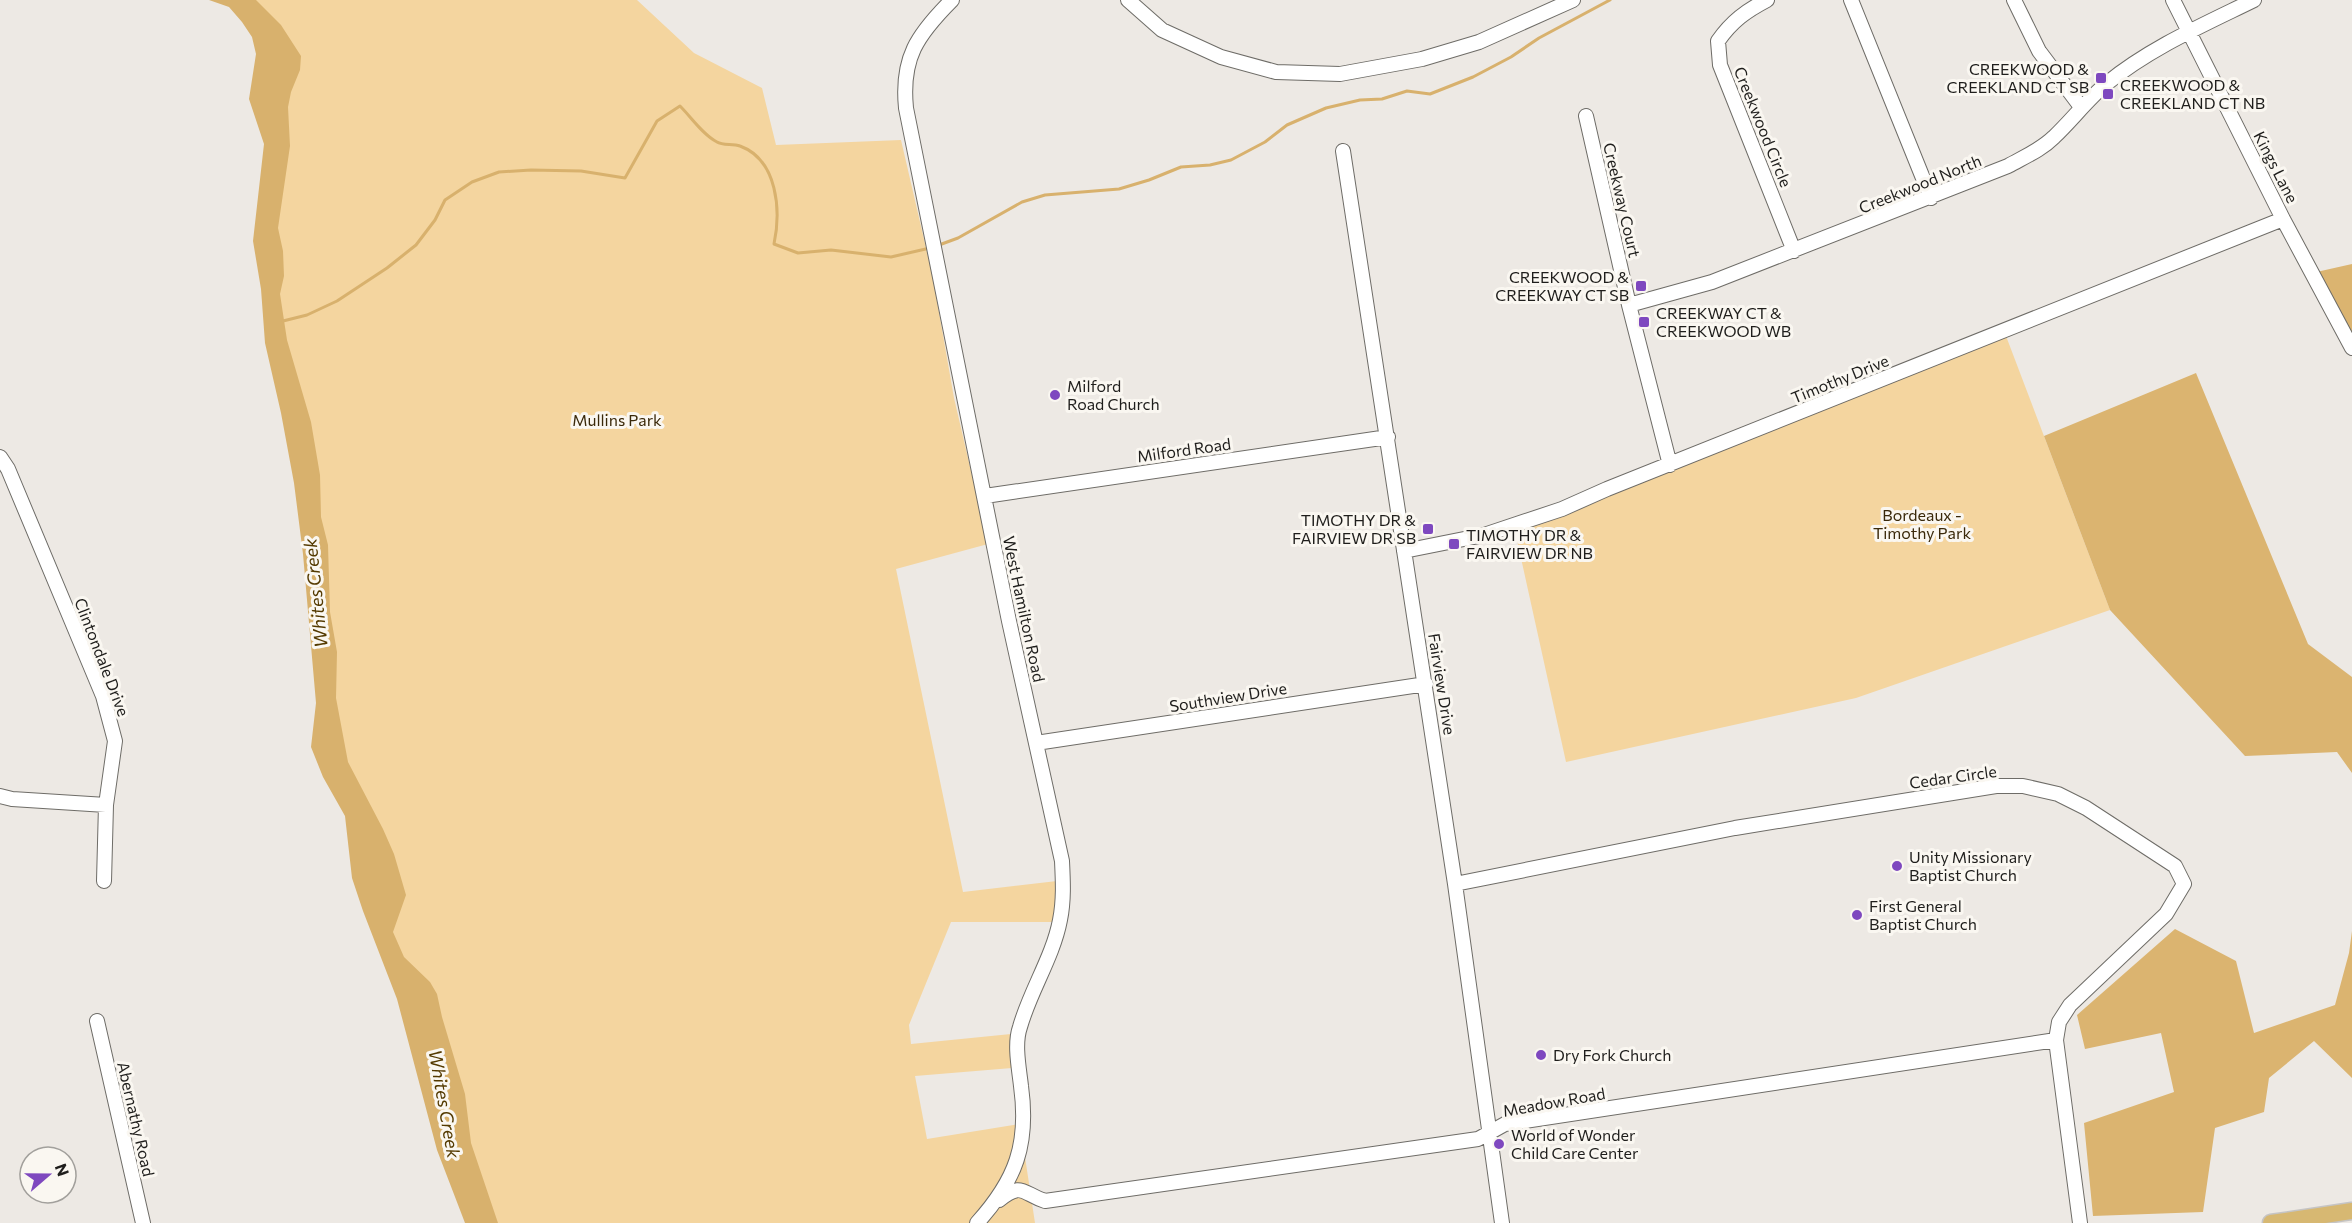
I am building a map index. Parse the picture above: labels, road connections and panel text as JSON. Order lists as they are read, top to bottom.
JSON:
{
  "streets": {
    "street": [
      "Creekwood Circle",
      "Kings Lane",
      "Creekwood North",
      "Creekway Court",
      "Timothy Drive",
      "Milford Road",
      "West Hamilton Road",
      "Clintondale Drive",
      "Fairview Drive",
      "Southview Drive",
      "Cedar Circle",
      "Meadow Road",
      "Abernathy Road"
    ]
  },
  "crossings": [
    ["Creekwood Circle", "Creekwood North"],
    ["Kings Lane", "Creekwood North"],
    ["Kings Lane", "Timothy Drive"],
    ["Creekwood North", "Creekway Court"],
    ["Creekway Court", "Timothy Drive"],
    ["Timothy Drive", "Fairview Drive"],
    ["Milford Road", "West Hamilton Road"],
    ["Milford Road", "Fairview Drive"],
    ["West Hamilton Road", "Southview Drive"],
    ["West Hamilton Road", "Meadow Road"],
    ["Fairview Drive", "Southview Drive"],
    ["Fairview Drive", "Cedar Circle"],
    ["Fairview Drive", "Meadow Road"],
    ["Cedar Circle", "Meadow Road"]
  ],
  "water": ["Whites Creek"],
  "parks": ["Mullins Park", "Bordeaux - Timothy Park"],
  "places": {
    "transit": [
      "CREEKWOOD & CREEKLAND CT SB",
      "CREEKWOOD & CREEKLAND CT NB",
      "CREEKWOOD & CREEKWAY CT SB",
      "CREEKWAY CT & CREEKWOOD WB",
      "TIMOTHY DR & FAIRVIEW DR SB",
      "TIMOTHY DR & FAIRVIEW DR NB"
    ],
    "other": [
      "Milford Road Church",
      "Unity Missionary Baptist Church",
      "First General Baptist Church",
      "Dry Fork Church",
      "World of Wonder Child Care Center"
    ]
  },
  "north": "right"
}
